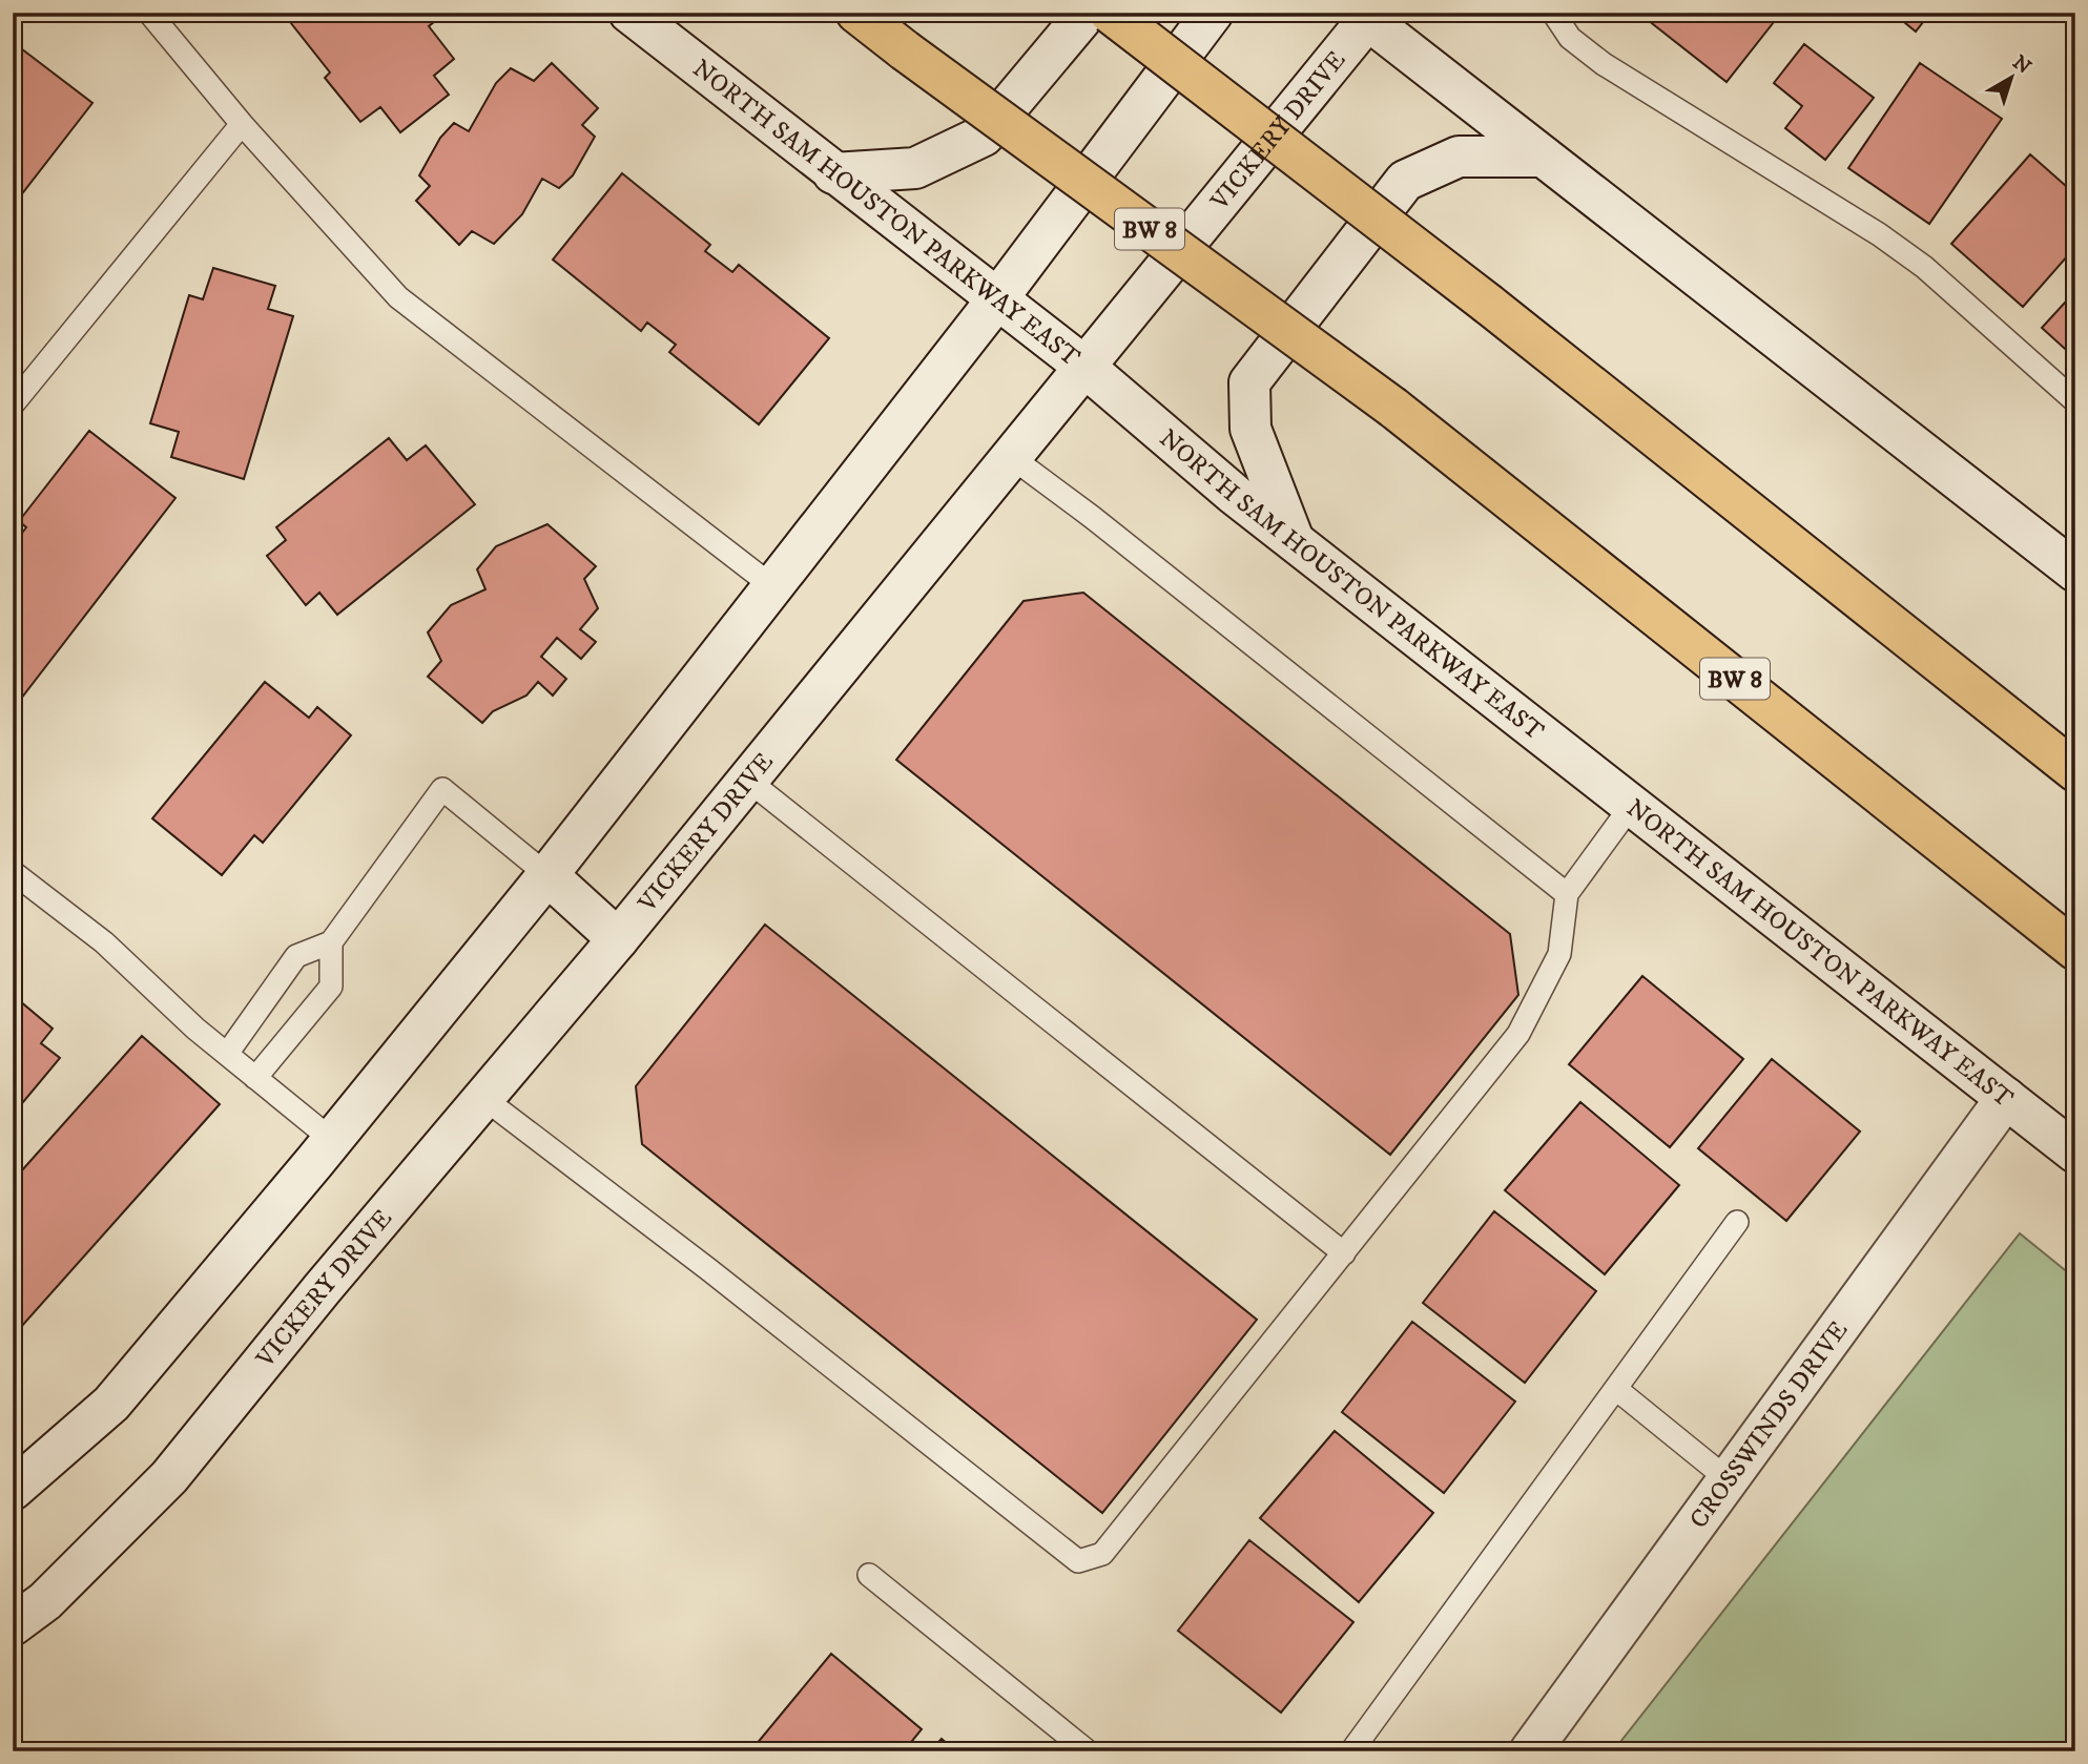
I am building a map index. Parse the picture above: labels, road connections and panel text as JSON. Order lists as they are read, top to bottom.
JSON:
{
  "streets": {
    "highway": ["BW 8"],
    "main road": ["VICKERY DRIVE", "NORTH SAM HOUSTON PARKWAY EAST", "CROSSWINDS DRIVE"]
  },
  "crossings": [
    ["VICKERY DRIVE", "NORTH SAM HOUSTON PARKWAY EAST"],
    ["NORTH SAM HOUSTON PARKWAY EAST", "CROSSWINDS DRIVE"]
  ],
  "north": "top right"
}
